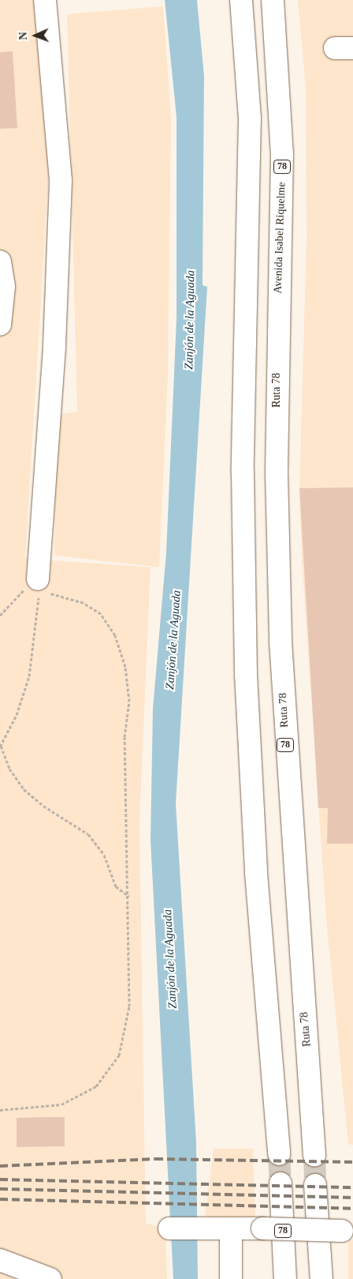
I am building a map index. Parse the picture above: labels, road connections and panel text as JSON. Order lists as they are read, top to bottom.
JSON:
{
  "streets": {
    "main road": ["78", "Avenida Isabel Riquelme", "Ruta 78"]
  },
  "crossings": [
    ["Avenida Isabel Riquelme", "Ruta 78"]
  ],
  "water": ["Zanjón de la Aguada"],
  "north": "left"
}
